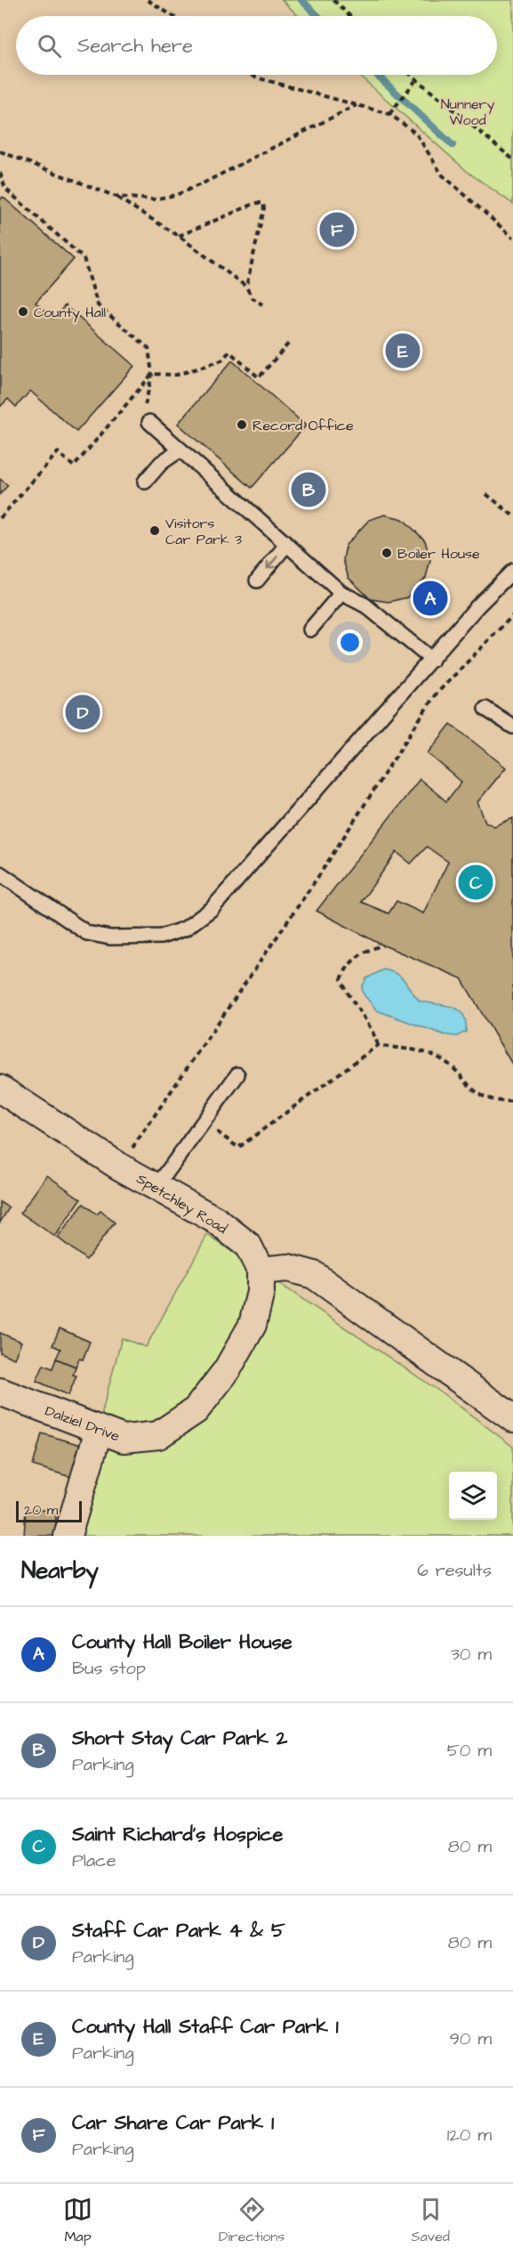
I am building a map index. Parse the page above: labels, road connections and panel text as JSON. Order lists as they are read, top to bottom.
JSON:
{
  "streets": {
    "street": ["Spetchley Road", "Dalziel Drive"]
  },
  "crossings": [
    ["Spetchley Road", "Dalziel Drive"]
  ],
  "parks": ["Nunnery Wood"],
  "places": [
    "County Hall",
    "Record Office",
    "Visitors Car Park 3",
    "Boiler House"
  ],
  "scale_bar": "20 m",
  "page": {
    "search": "Search here",
    "pins": [
      "F",
      "E",
      "B",
      "A",
      "D",
      "C"
    ],
    "scale": "20 m",
    "heading": ["Nearby", "6 results"],
    "list": [
      {
        "mark": "A",
        "name": "County Hall Boiler House",
        "note": "Bus stop",
        "value": "30 m"
      },
      {
        "mark": "B",
        "name": "Short Stay Car Park 2",
        "note": "Parking",
        "value": "50 m"
      },
      {
        "mark": "C",
        "name": "Saint Richard's Hospice",
        "note": "Place",
        "value": "80 m"
      },
      {
        "mark": "D",
        "name": "Staff Car Park 4 & 5",
        "note": "Parking",
        "value": "80 m"
      },
      {
        "mark": "E",
        "name": "County Hall Staff Car Park 1",
        "note": "Parking",
        "value": "90 m"
      },
      {
        "mark": "F",
        "name": "Car Share Car Park 1",
        "note": "Parking",
        "value": "120 m"
      }
    ],
    "nav": ["Map", "Directions", "Saved"]
  }
}
